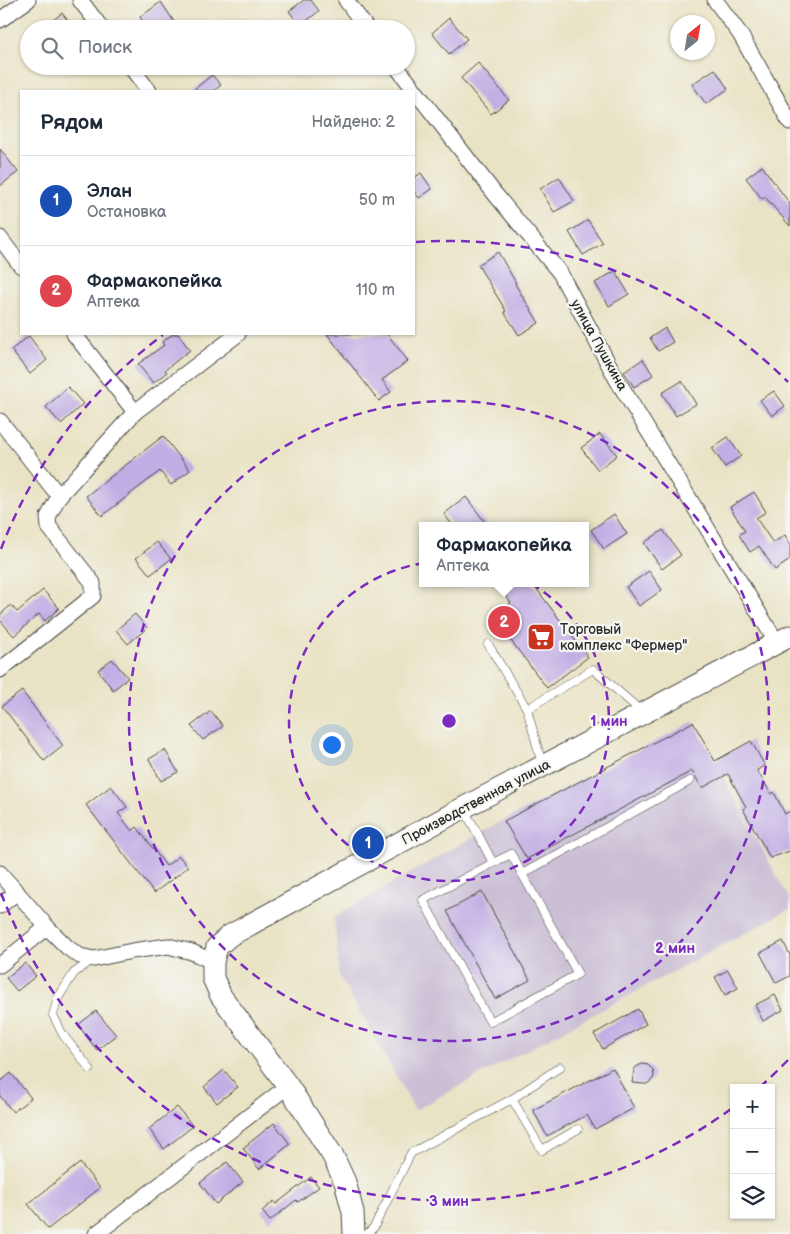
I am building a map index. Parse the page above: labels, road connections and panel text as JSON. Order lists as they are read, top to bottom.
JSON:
{
  "streets": {
    "street": ["улица Пушкина", "Производственная улица"]
  },
  "crossings": [
    ["улица Пушкина", "Производственная улица"]
  ],
  "places": {
    "supermarket": ["Торговый комплекс \"Фермер\""]
  },
  "north": "top right",
  "page": {
    "search": "Поиск",
    "heading": ["Рядом", "Найдено: 2"],
    "list": [
      {
        "mark": "1",
        "name": "Элан",
        "note": "Остановка",
        "value": "50 m"
      },
      {
        "mark": "2",
        "name": "Фармакопейка",
        "note": "Аптека",
        "value": "110 m"
      }
    ],
    "popup": ["Фармакопейка", "Аптека"],
    "pins": ["2", "1"],
    "map_buttons": ["+", "−"]
  },
  "rings": ["1 мин", "2 мин", "3 мин"]
}
